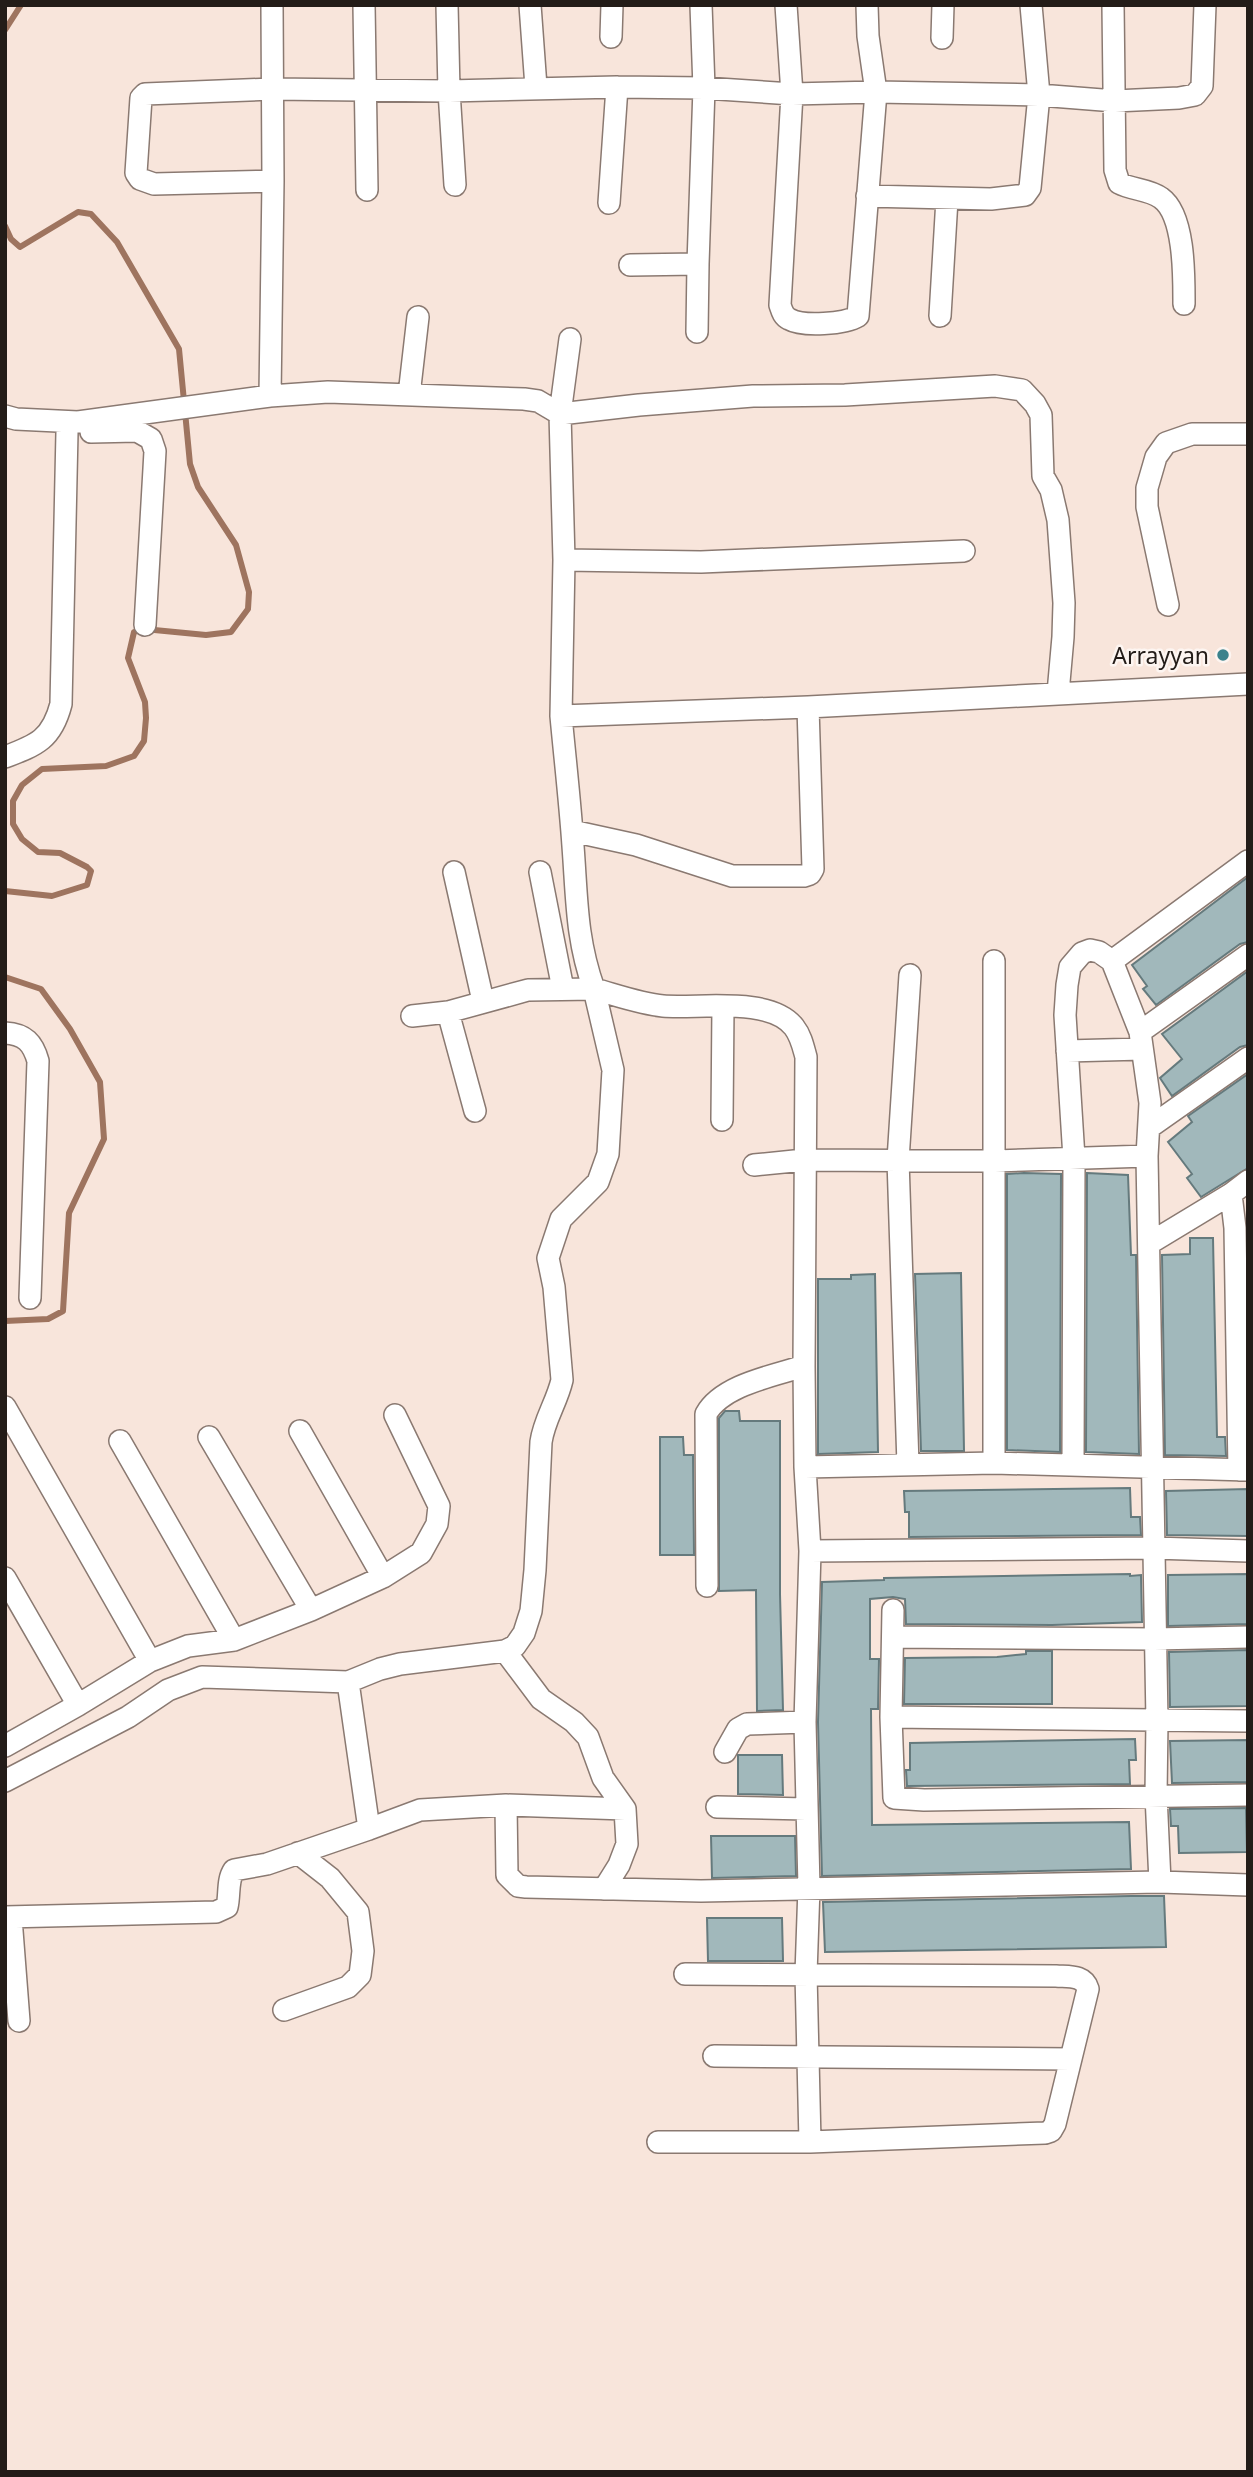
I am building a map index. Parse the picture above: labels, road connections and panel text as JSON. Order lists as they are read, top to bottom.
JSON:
{
  "places": ["Arrayyan"]
}
